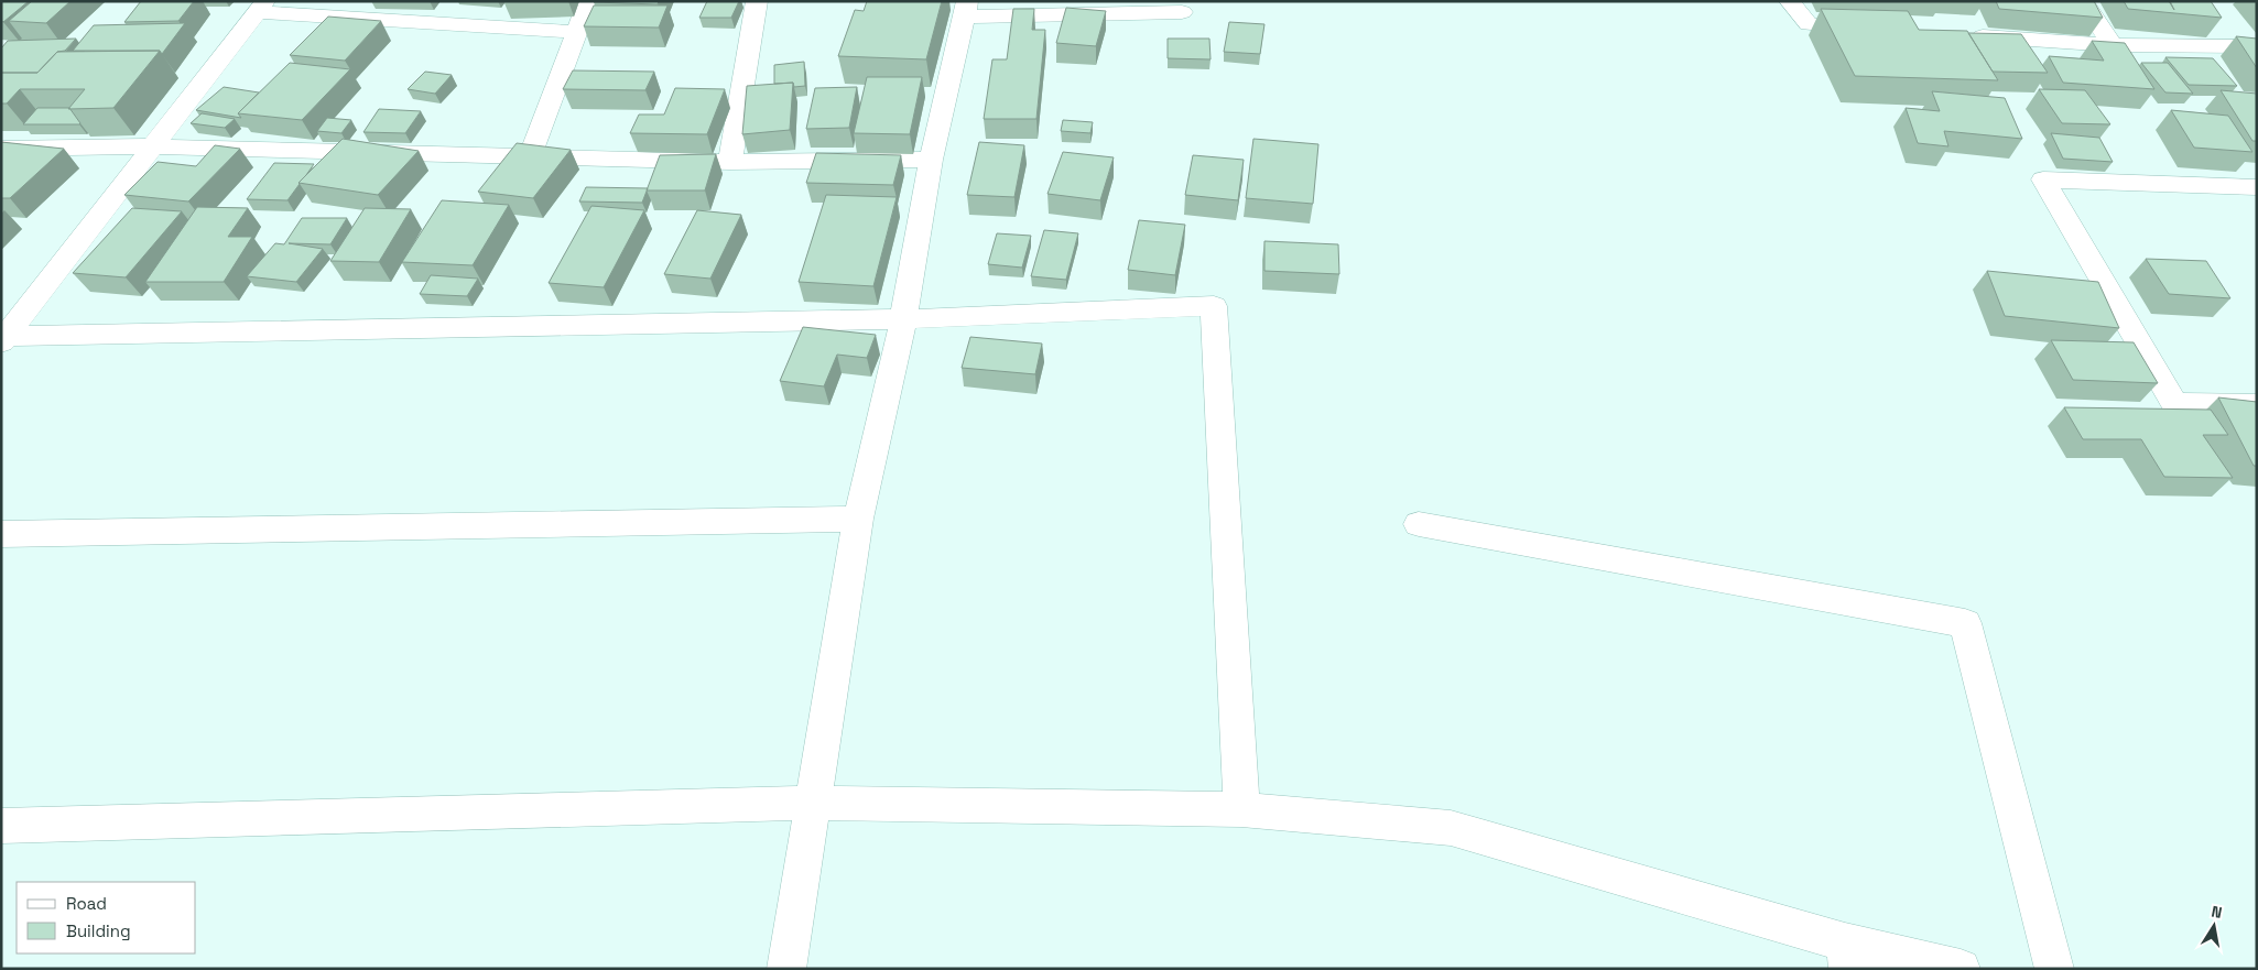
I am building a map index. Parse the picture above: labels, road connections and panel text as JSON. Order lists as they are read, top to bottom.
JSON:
{
  "legend": ["Road", "Building"],
  "north": "top"
}
